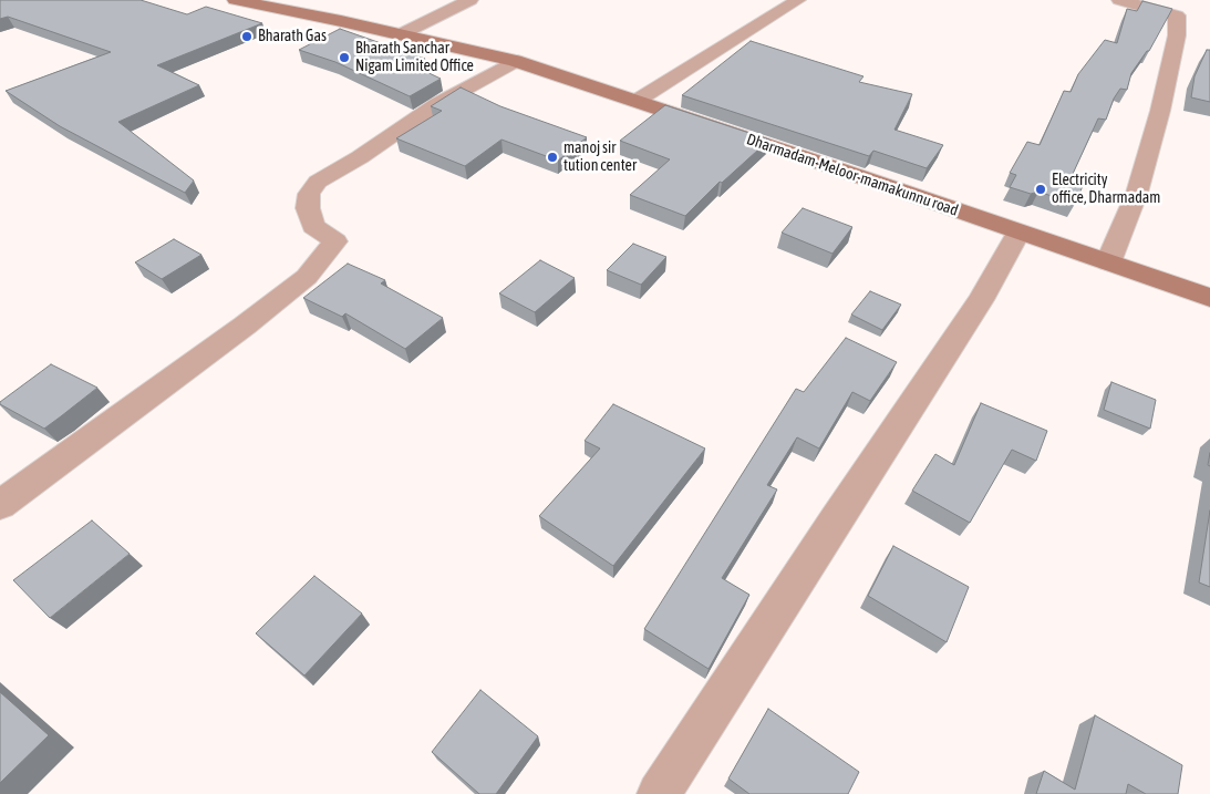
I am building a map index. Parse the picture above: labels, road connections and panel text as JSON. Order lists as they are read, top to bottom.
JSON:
{
  "streets": {
    "main road": ["Dharmadam-Meloor-mamakunnu road"]
  },
  "places": [
    "Bharath Gas",
    "Bharath Sanchar Nigam Limited Office",
    "manoj sir tution center",
    "Electricity office, Dharmadam"
  ]
}
